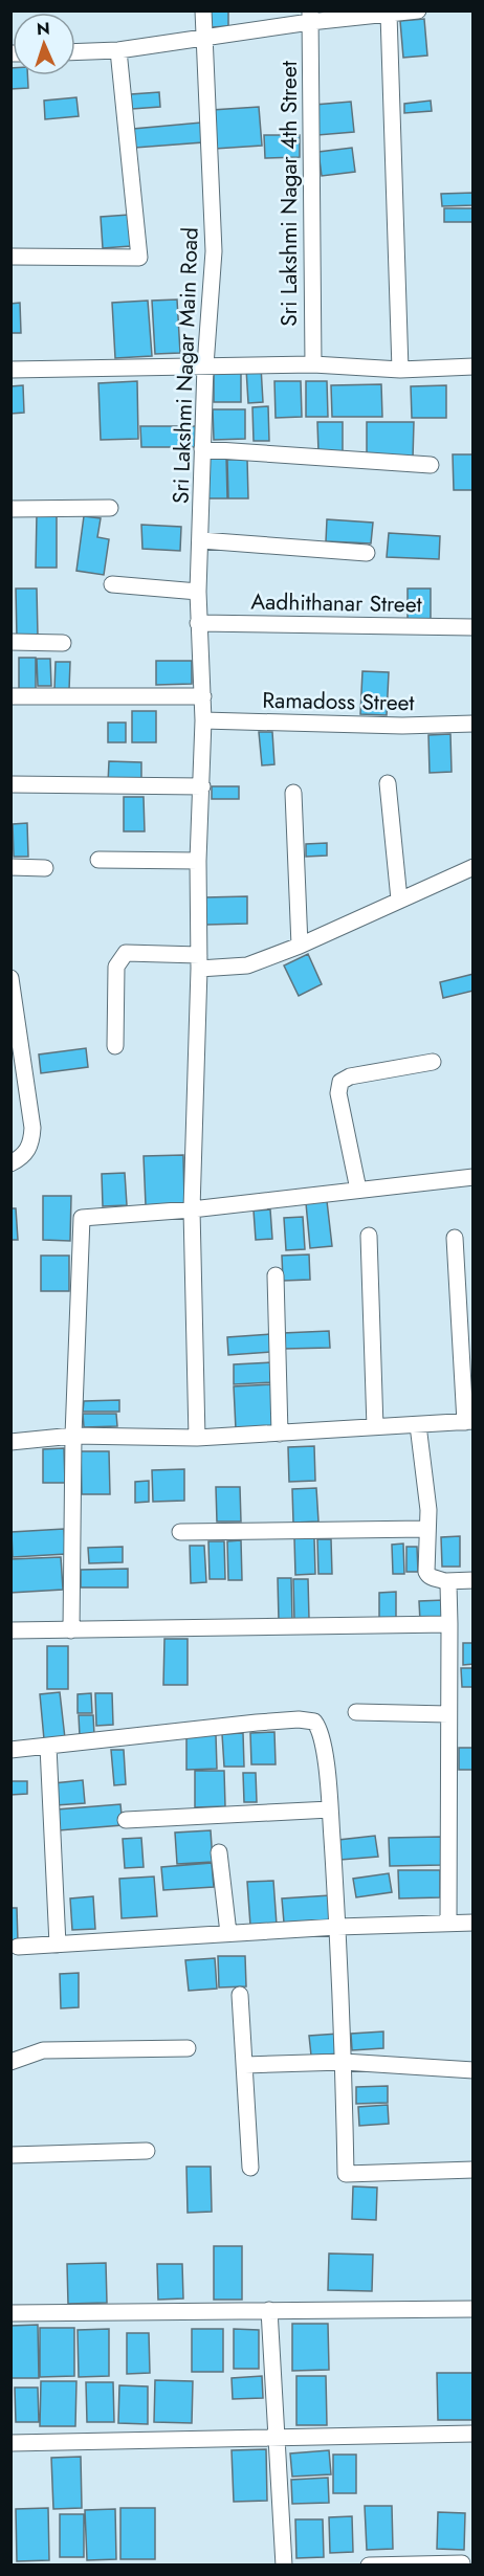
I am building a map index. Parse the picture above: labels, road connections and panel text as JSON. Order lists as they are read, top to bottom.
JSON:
{
  "streets": {
    "street": [
      "Sri Lakshmi Nagar 4th Street",
      "Sri Lakshmi Nagar Main Road",
      "Aadhithanar Street",
      "Ramadoss Street"
    ]
  },
  "crossings": [
    ["Sri Lakshmi Nagar Main Road", "Aadhithanar Street"],
    ["Sri Lakshmi Nagar Main Road", "Ramadoss Street"]
  ],
  "north": "top"
}
